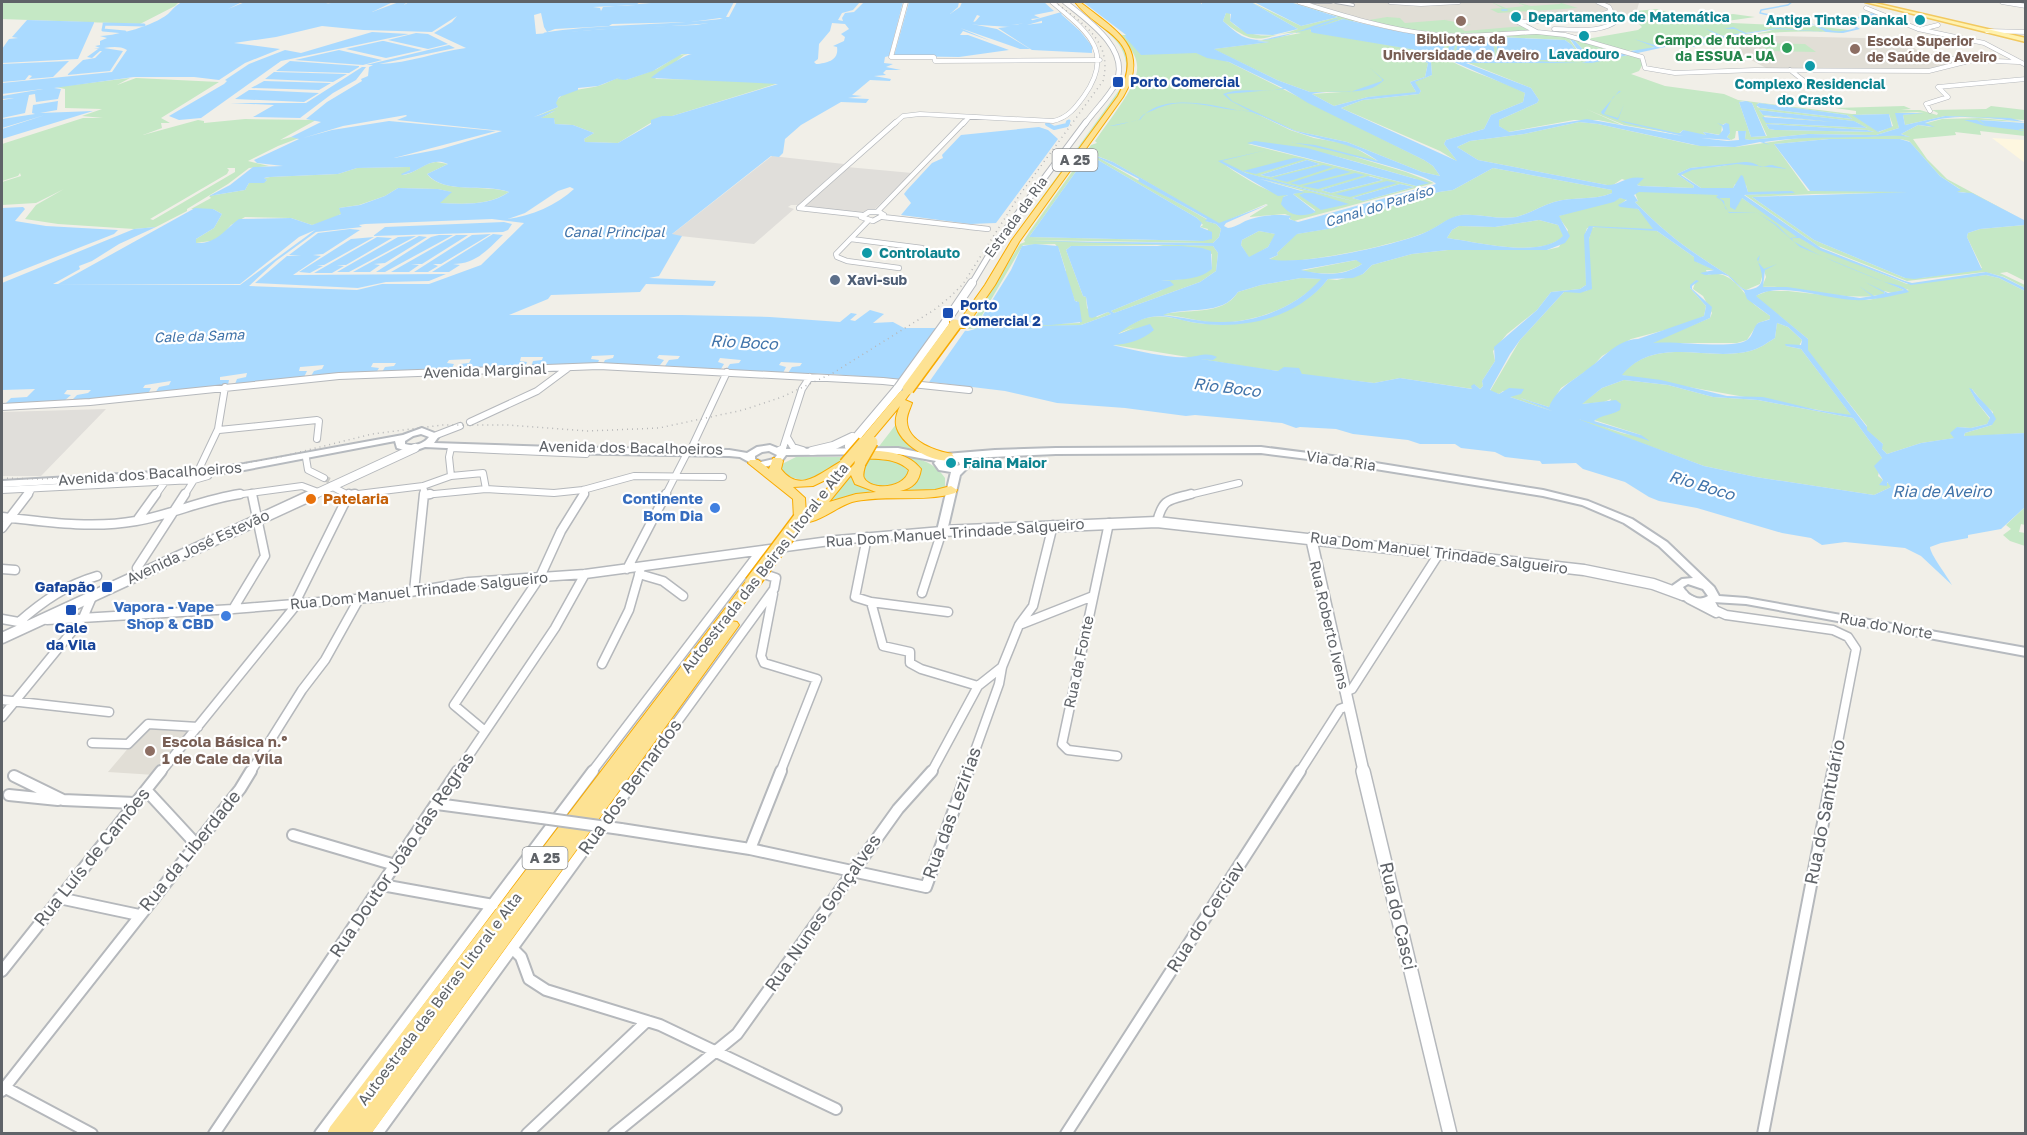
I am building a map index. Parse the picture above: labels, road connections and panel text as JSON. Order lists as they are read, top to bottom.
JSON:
{
  "streets": {
    "highway": ["A 25", "Autoestrada das Beiras Litoral e Alta"],
    "main road": ["Avenida dos Bacalhoeiros", "Via da Ria", "Rua do Norte"],
    "street": [
      "Estrada da Ria",
      "Avenida Marginal",
      "Rua Dom Manuel Trindade Salgueiro",
      "Avenida José Estevão",
      "Rua Roberto Ivens",
      "Rua da Fonte",
      "Rua dos Bernardos",
      "Rua do Santuário",
      "Rua das Lezirias",
      "Rua da Liberdade",
      "Rua Doutor João das Regras",
      "Rua Luís de Camões",
      "Rua Nunes Gonçalves",
      "Rua do Casci",
      "Rua do Cerciav"
    ]
  },
  "crossings": [
    ["Estrada da Ria", "Autoestrada das Beiras Litoral e Alta"],
    ["Avenida dos Bacalhoeiros", "Avenida José Estevão"],
    ["Via da Ria", "Rua do Norte"],
    ["Rua Dom Manuel Trindade Salgueiro", "Avenida José Estevão"],
    ["Rua Dom Manuel Trindade Salgueiro", "Rua Roberto Ivens"],
    ["Rua Dom Manuel Trindade Salgueiro", "Rua da Fonte"],
    ["Rua Dom Manuel Trindade Salgueiro", "Rua da Liberdade"],
    ["Rua Dom Manuel Trindade Salgueiro", "Rua Doutor João das Regras"],
    ["Rua Dom Manuel Trindade Salgueiro", "Rua Luís de Camões"],
    ["Rua Dom Manuel Trindade Salgueiro", "Rua do Cerciav"],
    ["Autoestrada das Beiras Litoral e Alta", "Rua dos Bernardos"],
    ["Rua Roberto Ivens", "Rua do Casci"],
    ["Rua Roberto Ivens", "Rua do Cerciav"],
    ["Rua das Lezirias", "Rua Nunes Gonçalves"],
    ["Rua do Casci", "Rua do Cerciav"]
  ],
  "water": [
    "Canal do Paraíso",
    "Canal Principal",
    "Cale da Sama",
    "Rio Boco",
    "Ria de Aveiro"
  ],
  "places": {
    "other": [
      "Departamento de Matemática",
      "Antiga Tintas Dankal",
      "Biblioteca da Universidade de Aveiro",
      "Lavadouro",
      "Campo de futebol da ESSUA - UA",
      "Escola Superior de Saúde de Aveiro",
      "Complexo Residencial do Crasto",
      "Controlauto",
      "Xavi-sub",
      "Faina Maior",
      "Patelaria",
      "Continente Bom Dia",
      "Vapora - Vape Shop & CBD",
      "Escola Básica n.º 1 de Cale da Vila"
    ],
    "transit": [
      "Porto Comercial",
      "Porto Comercial 2",
      "Gafapão",
      "Cale da Vila"
    ]
  }
}
